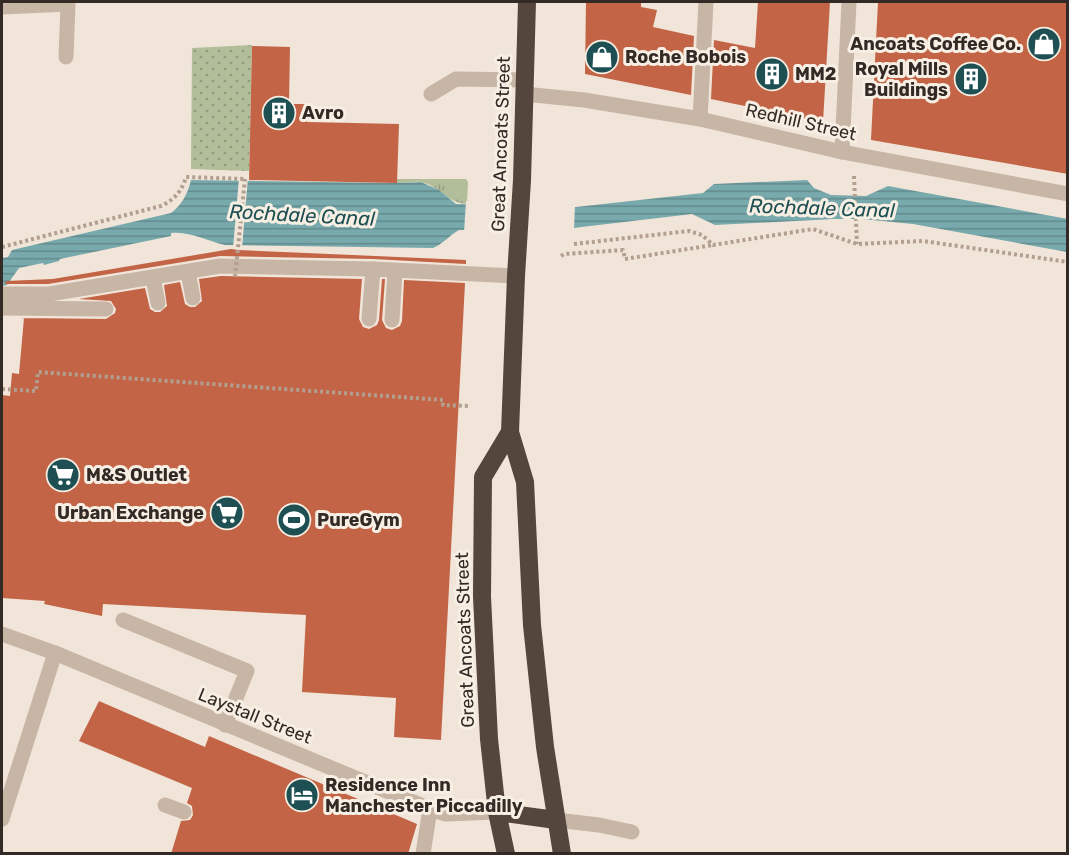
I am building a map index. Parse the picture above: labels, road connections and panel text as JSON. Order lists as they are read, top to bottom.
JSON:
{
  "streets": {
    "highway": ["Great Ancoats Street"],
    "street": ["Redhill Street", "Laystall Street"]
  },
  "crossings": [
    ["Redhill Street", "Great Ancoats Street"],
    ["Great Ancoats Street", "Laystall Street"]
  ],
  "water": ["Rochdale Canal"],
  "places": {
    "shop": ["Ancoats Coffee Co.", "Roche Bobois"],
    "building": ["MM2", "Royal Mills Buildings", "Avro"],
    "supermarket": ["M&S Outlet", "Urban Exchange"],
    "sports": ["PureGym"],
    "hotel": ["Residence Inn Manchester Piccadilly"]
  }
}
